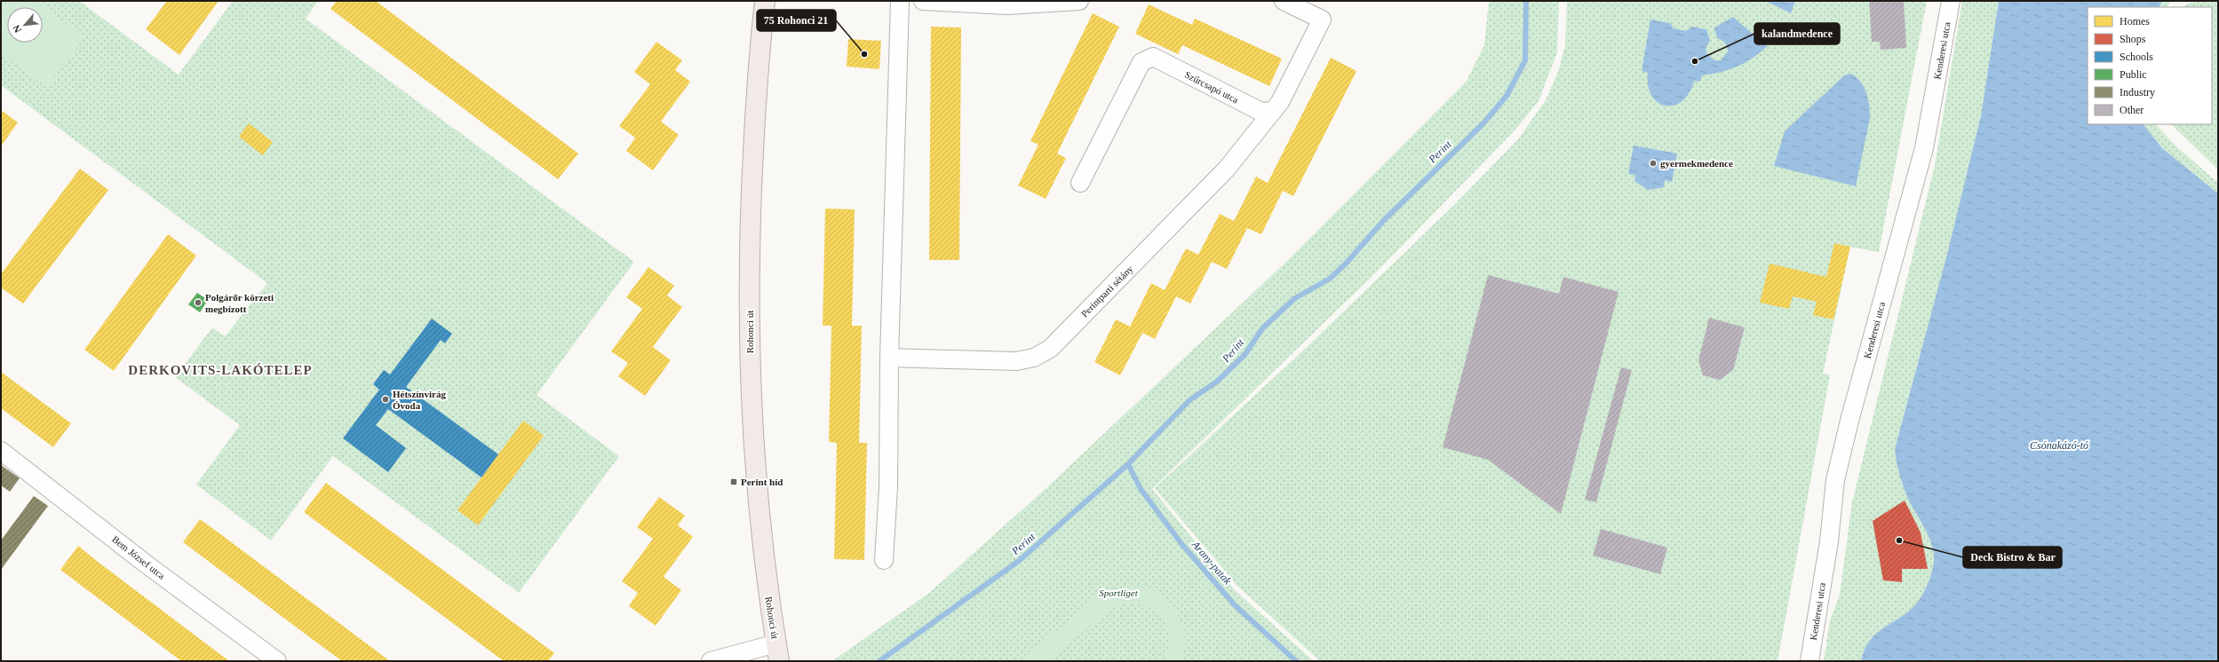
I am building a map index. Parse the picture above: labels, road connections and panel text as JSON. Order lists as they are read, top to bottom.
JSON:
{
  "streets": {
    "main road": ["Rohonci út"],
    "street": [
      "Kenderesi utca",
      "Szűrcsapó utca",
      "Perintparti sétány",
      "Bem József utca"
    ]
  },
  "crossings": [
    ["Szűrcsapó utca", "Perintparti sétány"]
  ],
  "districts": ["DERKOVITS-LAKÓTELEP"],
  "water": ["Perint", "Csónakázó-tó", "Arany-patak"],
  "parks": ["Sportliget"],
  "places": {
    "other": [
      "75 Rohonci 21",
      "kalandmedence",
      "gyermekmedence",
      "Polgárőr körzeti megbízott",
      "Hétszínvirág Óvoda",
      "Deck Bistro & Bar"
    ],
    "transit": ["Perint híd"]
  },
  "legend": [
    "Homes",
    "Shops",
    "Schools",
    "Public",
    "Industry",
    "Other"
  ],
  "north": "bottom left"
}
